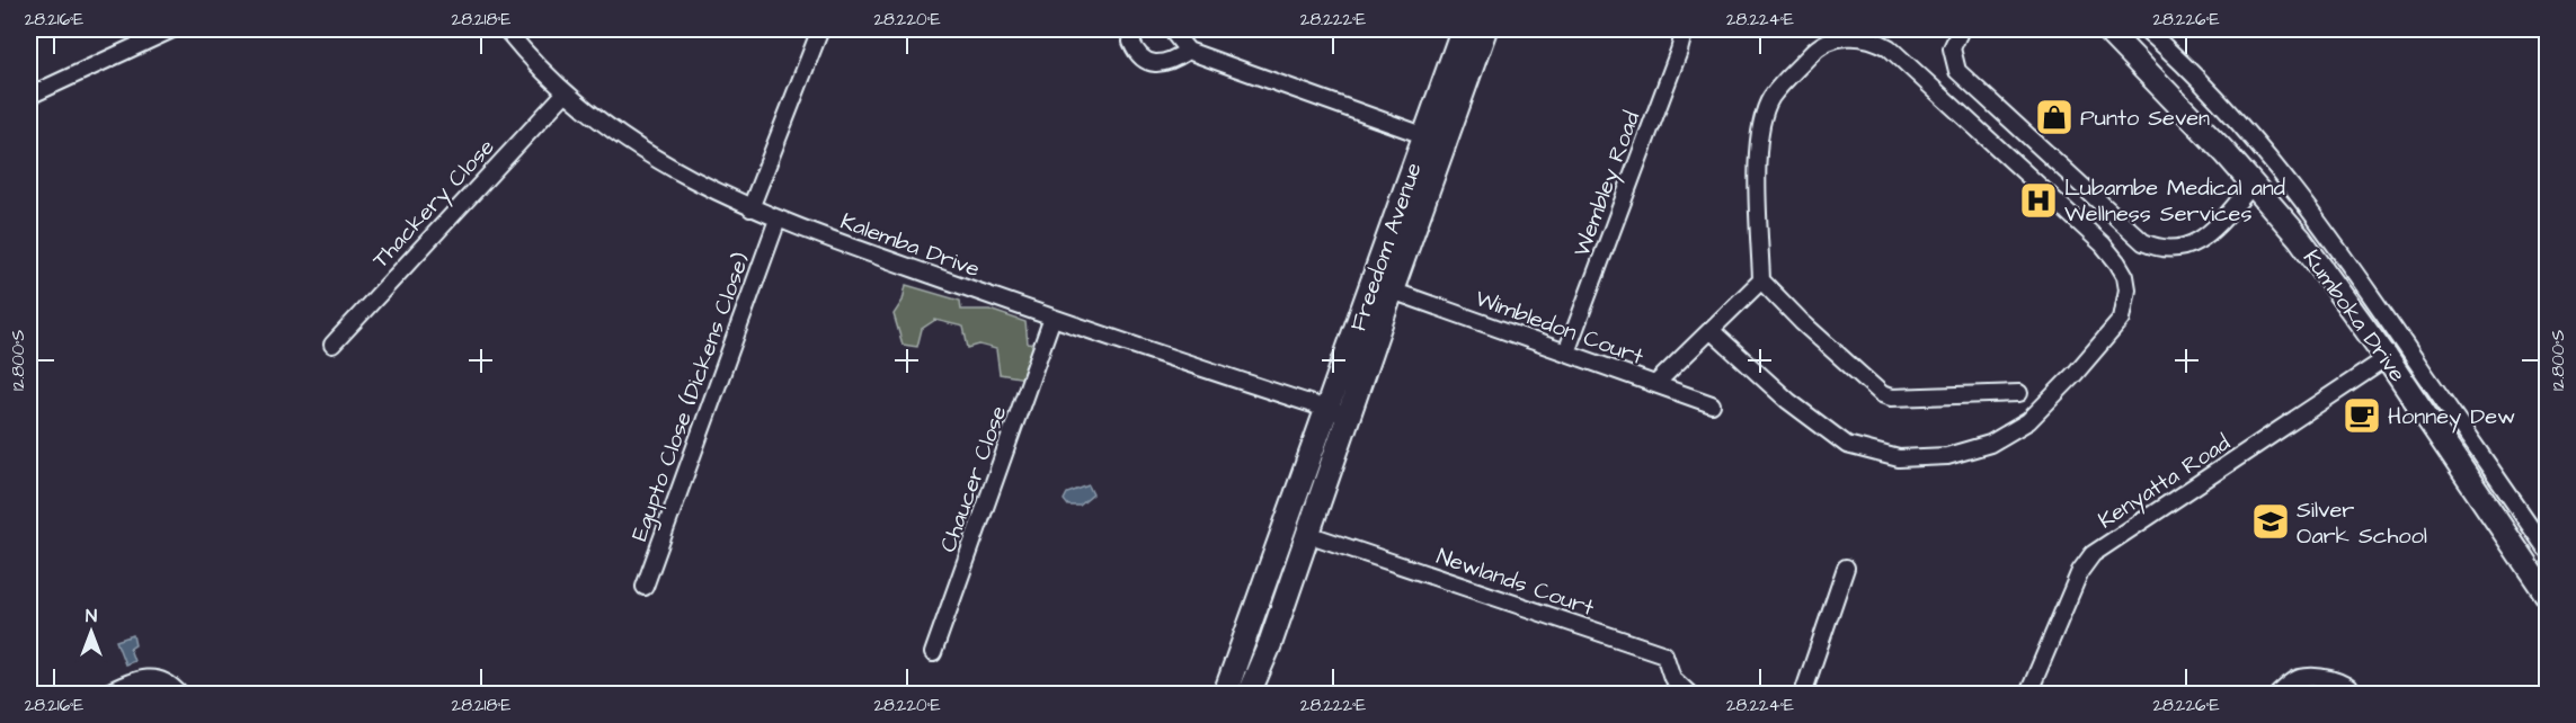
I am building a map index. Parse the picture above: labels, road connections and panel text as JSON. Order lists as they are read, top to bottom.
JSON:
{
  "streets": {
    "main road": ["Freedom Avenue", "Kumboka Drive"],
    "street": [
      "Wembley Road",
      "Thackery Close",
      "Kalemba Drive",
      "Wimbledon Court",
      "Egupto Close (Dickens Close)",
      "Chaucer Close",
      "Kenyatta Road",
      "Newlands Court"
    ]
  },
  "crossings": [
    ["Wembley Road", "Wimbledon Court"],
    ["Thackery Close", "Kalemba Drive"],
    ["Kalemba Drive", "Freedom Avenue"],
    ["Kalemba Drive", "Egupto Close (Dickens Close)"],
    ["Kalemba Drive", "Chaucer Close"],
    ["Freedom Avenue", "Wimbledon Court"],
    ["Freedom Avenue", "Newlands Court"],
    ["Kumboka Drive", "Kenyatta Road"]
  ],
  "places": {
    "shop": ["Punto Seven"],
    "hospital": ["Lubambe Medical and Wellness Services"],
    "cafe": ["Honney Dew"],
    "school or university": ["Silver Oark School"]
  },
  "north": "top",
  "coordinates": [
    "28.216°E",
    "28.218°E",
    "28.220°E",
    "28.222°E",
    "28.224°E",
    "28.226°E",
    "12.800°S"
  ]
}
